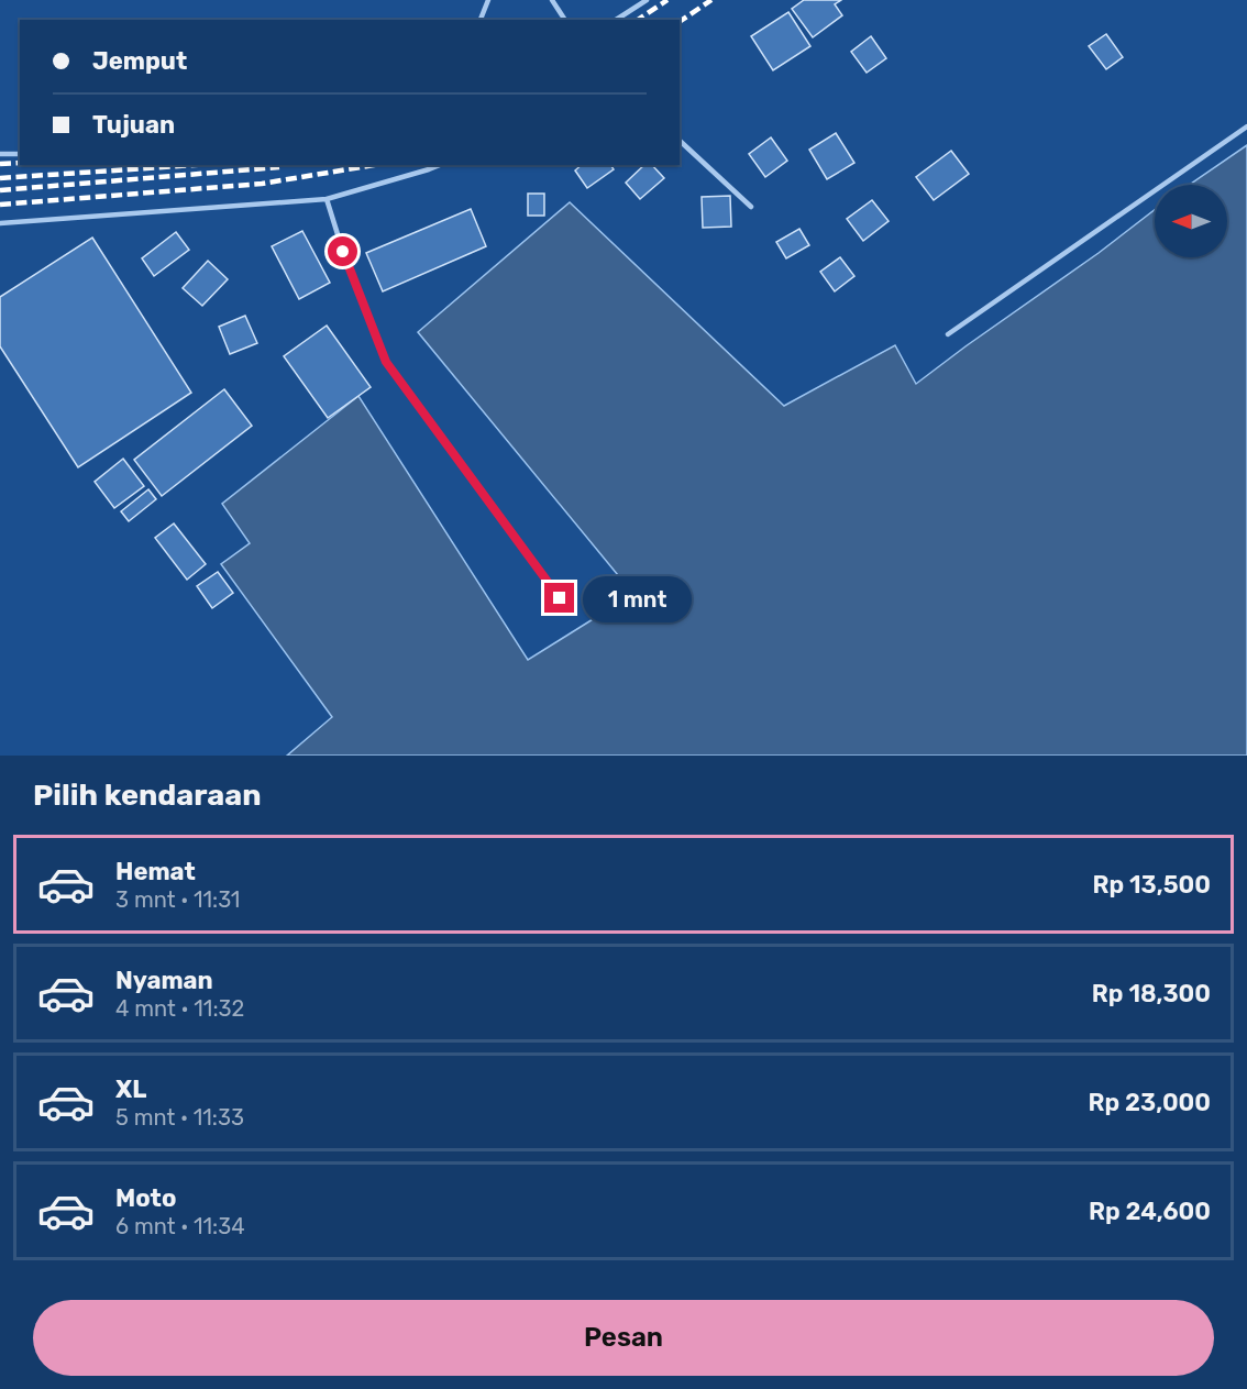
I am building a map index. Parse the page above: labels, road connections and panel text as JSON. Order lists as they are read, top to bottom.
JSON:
{
  "north": "left",
  "page": {
    "banner": ["Jemput", "Tujuan"],
    "bubble": "1 mnt",
    "heading": "Pilih kendaraan",
    "list": [
      {
        "name": "Hemat",
        "note": "3 mnt · 11:31",
        "value": "Rp 13,500"
      },
      {
        "name": "Nyaman",
        "note": "4 mnt · 11:32",
        "value": "Rp 18,300"
      },
      {
        "name": "XL",
        "note": "5 mnt · 11:33",
        "value": "Rp 23,000"
      },
      {
        "name": "Moto",
        "note": "6 mnt · 11:34",
        "value": "Rp 24,600"
      }
    ],
    "buttons": "Pesan"
  }
}
